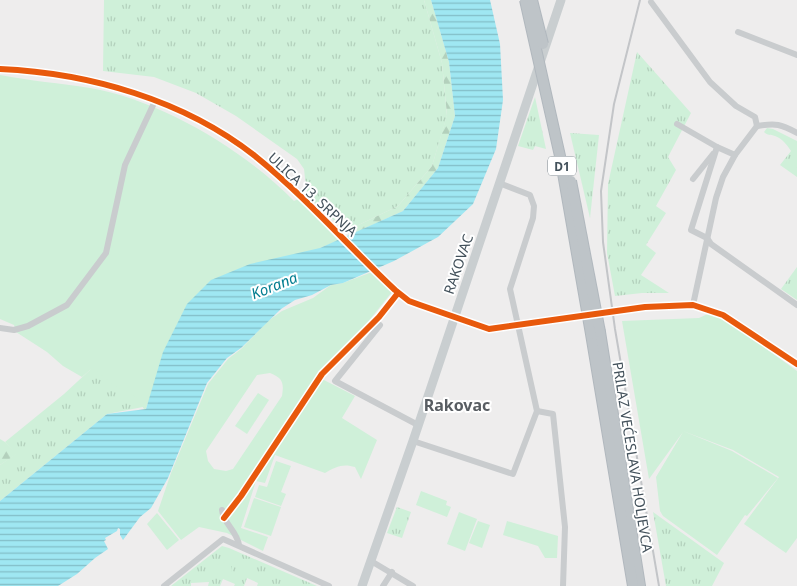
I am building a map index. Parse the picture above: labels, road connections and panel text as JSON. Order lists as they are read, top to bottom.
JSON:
{
  "streets": {
    "highway": ["D1", "PRILAZ VEĆESLAVA HOLJEVCA"],
    "main road": ["RAKOVAC"],
    "street": ["ULICA 13. SRPNJA"]
  },
  "crossings": [
    ["D1", "PRILAZ VEĆESLAVA HOLJEVCA"],
    ["ULICA 13. SRPNJA", "RAKOVAC"]
  ],
  "districts": ["Rakovac"],
  "water": ["Korana"]
}
